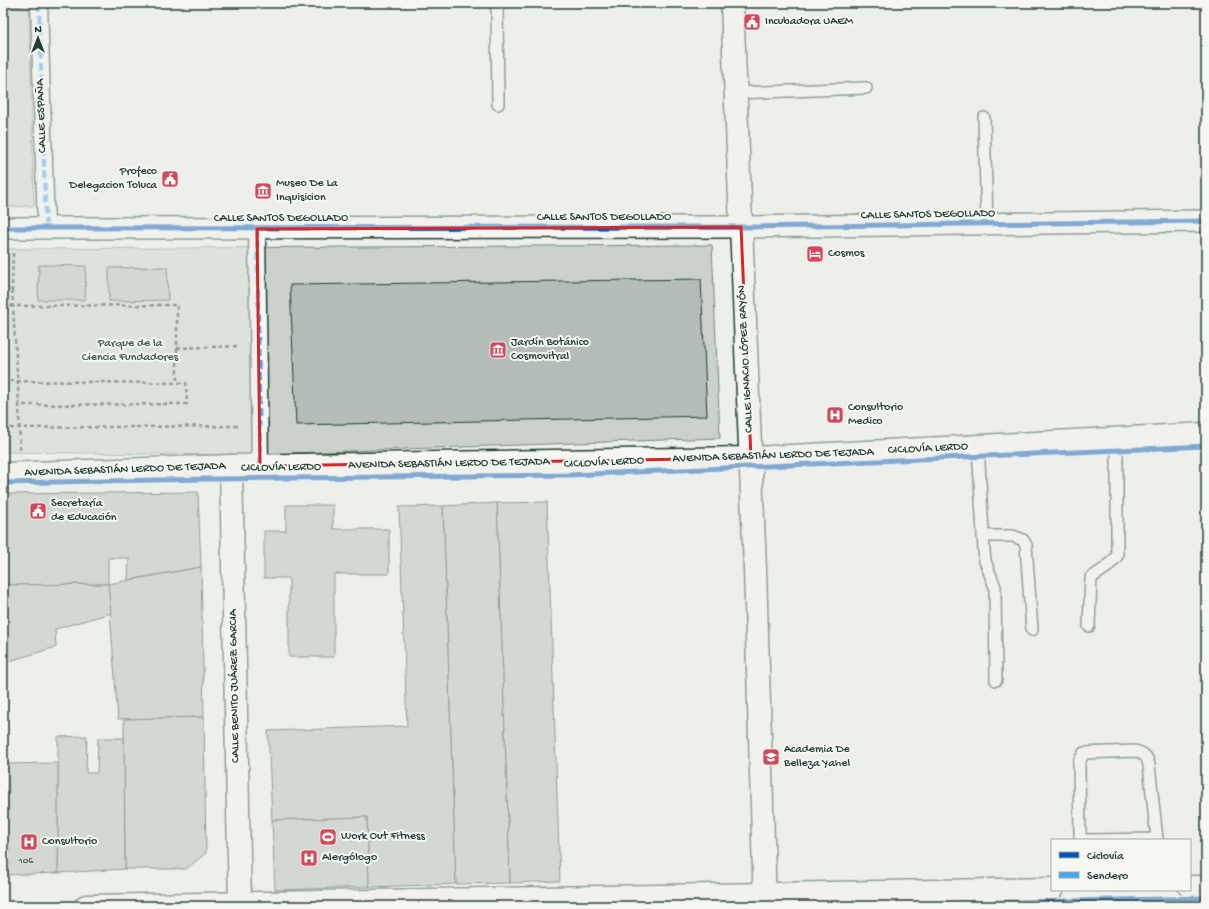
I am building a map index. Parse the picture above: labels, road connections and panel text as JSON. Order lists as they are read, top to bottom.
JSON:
{
  "streets": {
    "main road": ["CALLE IGNACIO LÓPEZ RAYÓN", "AVENIDA SEBASTIÁN LERDO DE TEJADA", "CALLE BENITO JUÁREZ GARCIA"],
    "street": ["CALLE ESPAÑA", "CALLE SANTOS DEGOLLADO"],
    "cycle path": ["CICLOVÍA LERDO"]
  },
  "crossings": [
    ["CALLE ESPAÑA", "CALLE SANTOS DEGOLLADO"],
    ["CALLE SANTOS DEGOLLADO", "CALLE IGNACIO LÓPEZ RAYÓN"],
    ["CALLE IGNACIO LÓPEZ RAYÓN", "AVENIDA SEBASTIÁN LERDO DE TEJADA"],
    ["AVENIDA SEBASTIÁN LERDO DE TEJADA", "CALLE BENITO JUÁREZ GARCIA"]
  ],
  "parks": ["Parque de la Ciencia Fundadores"],
  "places": {
    "public building": ["Incubadora UAEM", "Profeco Delegacion Toluca", "Secretaría de Educación"],
    "museum": ["Museo De La Inquisicion", "Jardín Botánico Cosmovitral"],
    "hotel": ["Cosmos"],
    "hospital": ["Consultorio Medico", "Consultorio", "Alergólogo"],
    "school or university": ["Academia De Belleza Yahel"],
    "sports": ["Work Out Fitness"]
  },
  "house_numbers": ["106"],
  "legend": ["Ciclovía", "Sendero"],
  "north": "top"
}
